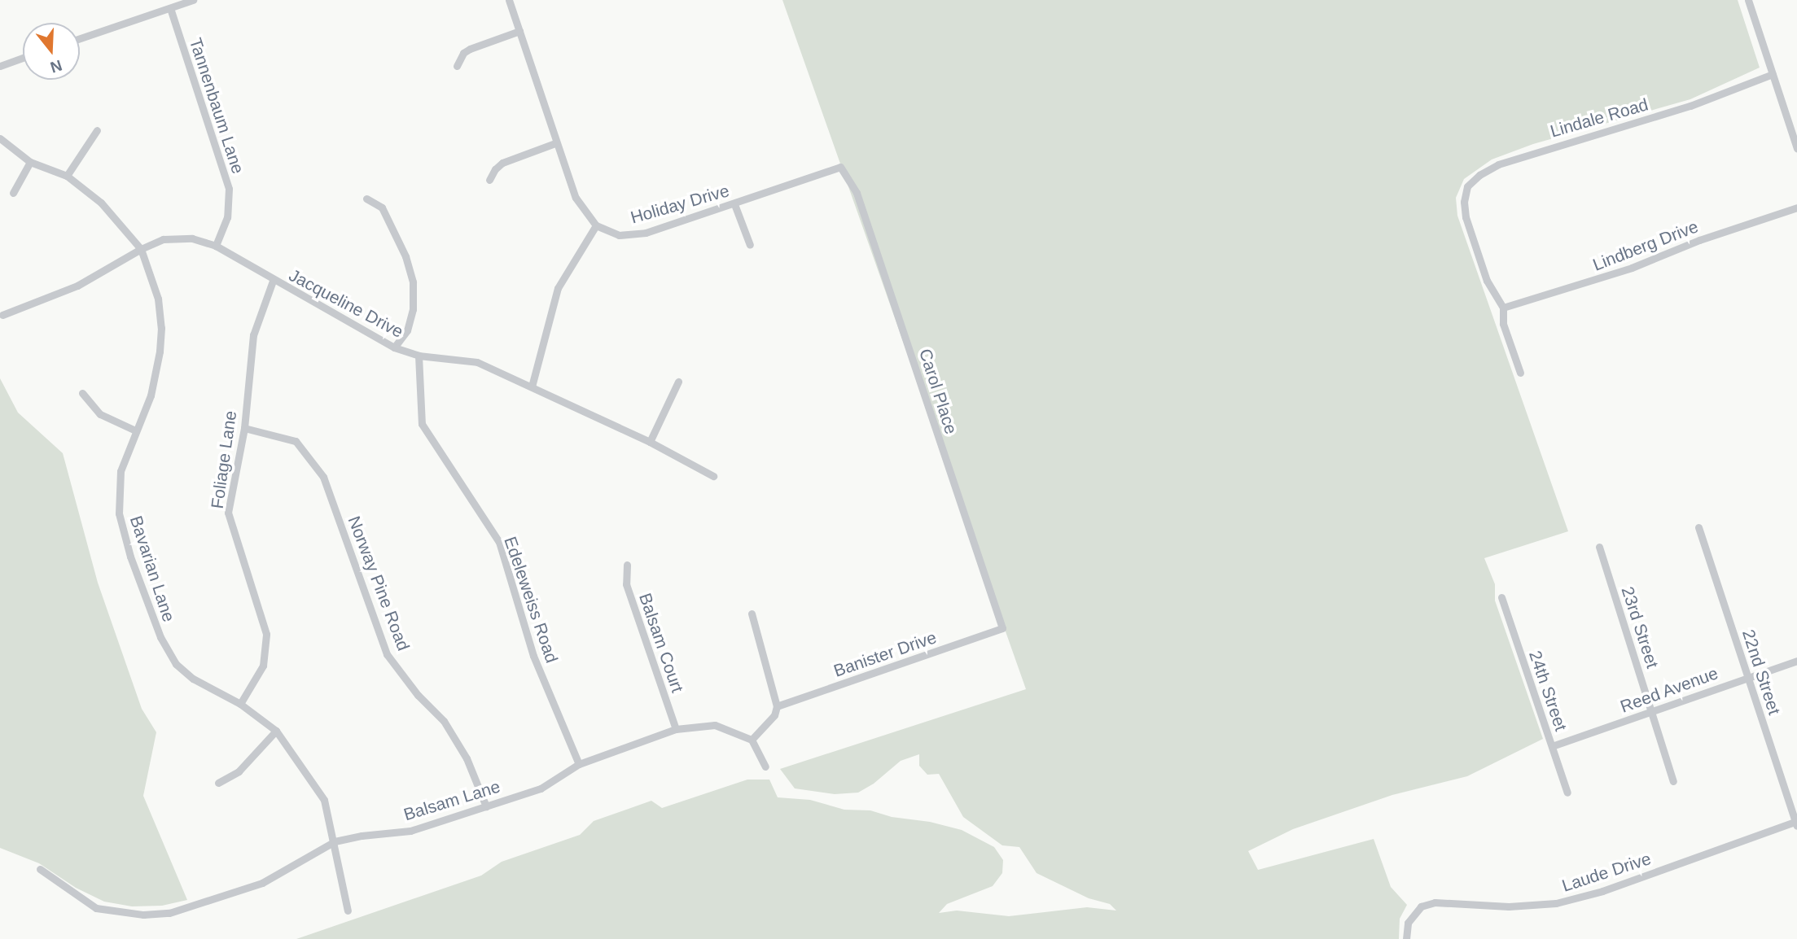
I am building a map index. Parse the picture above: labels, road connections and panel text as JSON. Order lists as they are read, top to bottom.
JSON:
{
  "streets": {
    "street": [
      "Tannenbaum Lane",
      "Lindale Road",
      "Holiday Drive",
      "Lindberg Drive",
      "Jacqueline Drive",
      "Carol Place",
      "Foliage Lane",
      "Bavarian Lane",
      "Norway Pine Road",
      "Edeleweiss Road",
      "23rd Street",
      "Balsam Court",
      "Banister Drive",
      "22nd Street",
      "Reed Avenue",
      "24th Street",
      "Balsam Lane",
      "Laude Drive"
    ]
  },
  "crossings": [
    ["Tannenbaum Lane", "Jacqueline Drive"],
    ["Lindale Road", "Lindberg Drive"],
    ["Holiday Drive", "Carol Place"],
    ["Jacqueline Drive", "Foliage Lane"],
    ["Jacqueline Drive", "Bavarian Lane"],
    ["Jacqueline Drive", "Edeleweiss Road"],
    ["Carol Place", "Banister Drive"],
    ["Foliage Lane", "Bavarian Lane"],
    ["Foliage Lane", "Norway Pine Road"],
    ["Bavarian Lane", "Balsam Lane"],
    ["Norway Pine Road", "Balsam Lane"],
    ["Edeleweiss Road", "Balsam Lane"],
    ["23rd Street", "Reed Avenue"],
    ["Balsam Court", "Balsam Lane"],
    ["22nd Street", "Reed Avenue"],
    ["22nd Street", "Laude Drive"],
    ["Reed Avenue", "24th Street"]
  ],
  "north": "bottom"
}
